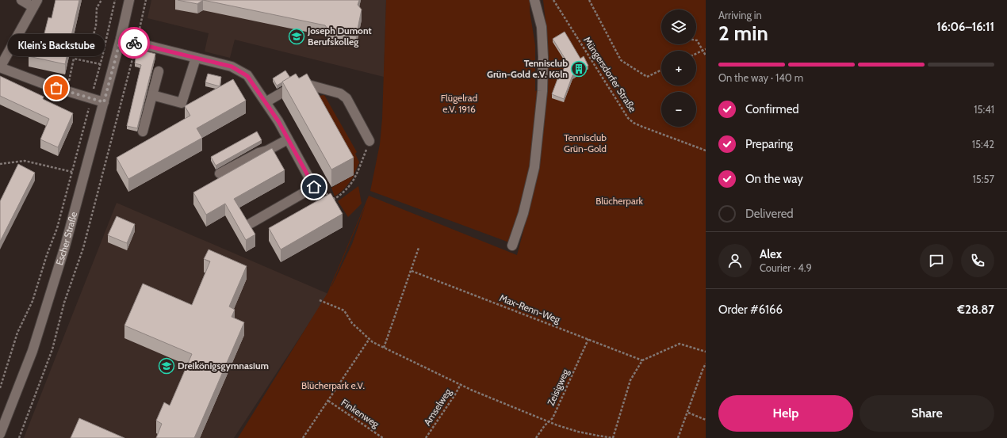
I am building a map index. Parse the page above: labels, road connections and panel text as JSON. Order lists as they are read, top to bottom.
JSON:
{
  "streets": {
    "street": ["Escher Straße"],
    "path": [
      "Müngersdorfer Straße",
      "Max-Renn-Weg",
      "Zeisigweg",
      "Amselweg",
      "Finkenweg"
    ]
  },
  "crossings": [
    ["Max-Renn-Weg", "Zeisigweg"]
  ],
  "parks": [
    "Flügelrad e.V. 1916",
    "Tennisclub Grün-Gold",
    "Blücherpark",
    "Blücherpark e.V."
  ],
  "places": {
    "school or university": ["Joseph Dumont Berufskolleg", "Dreikönigsgymnasium"],
    "building": ["Tennisclub Grün-Gold e.V. Köln"],
    "other": ["Klein’s Backstube"]
  },
  "page": {
    "heading": ["2 min", "Arriving in", "16:06–16:11"],
    "panel": [
      "Alex",
      "Courier · 4.9",
      "Order #6166",
      "€28.87"
    ],
    "map_buttons": ["+", "−"],
    "bubble": "Klein’s Backstube",
    "bar": "On the way · 140 m",
    "list": [
      ["Confirmed", "15:41"],
      ["Preparing", "15:42"],
      ["On the way", "15:57"],
      "Delivered"
    ],
    "buttons": ["Help", "Share"]
  }
}
